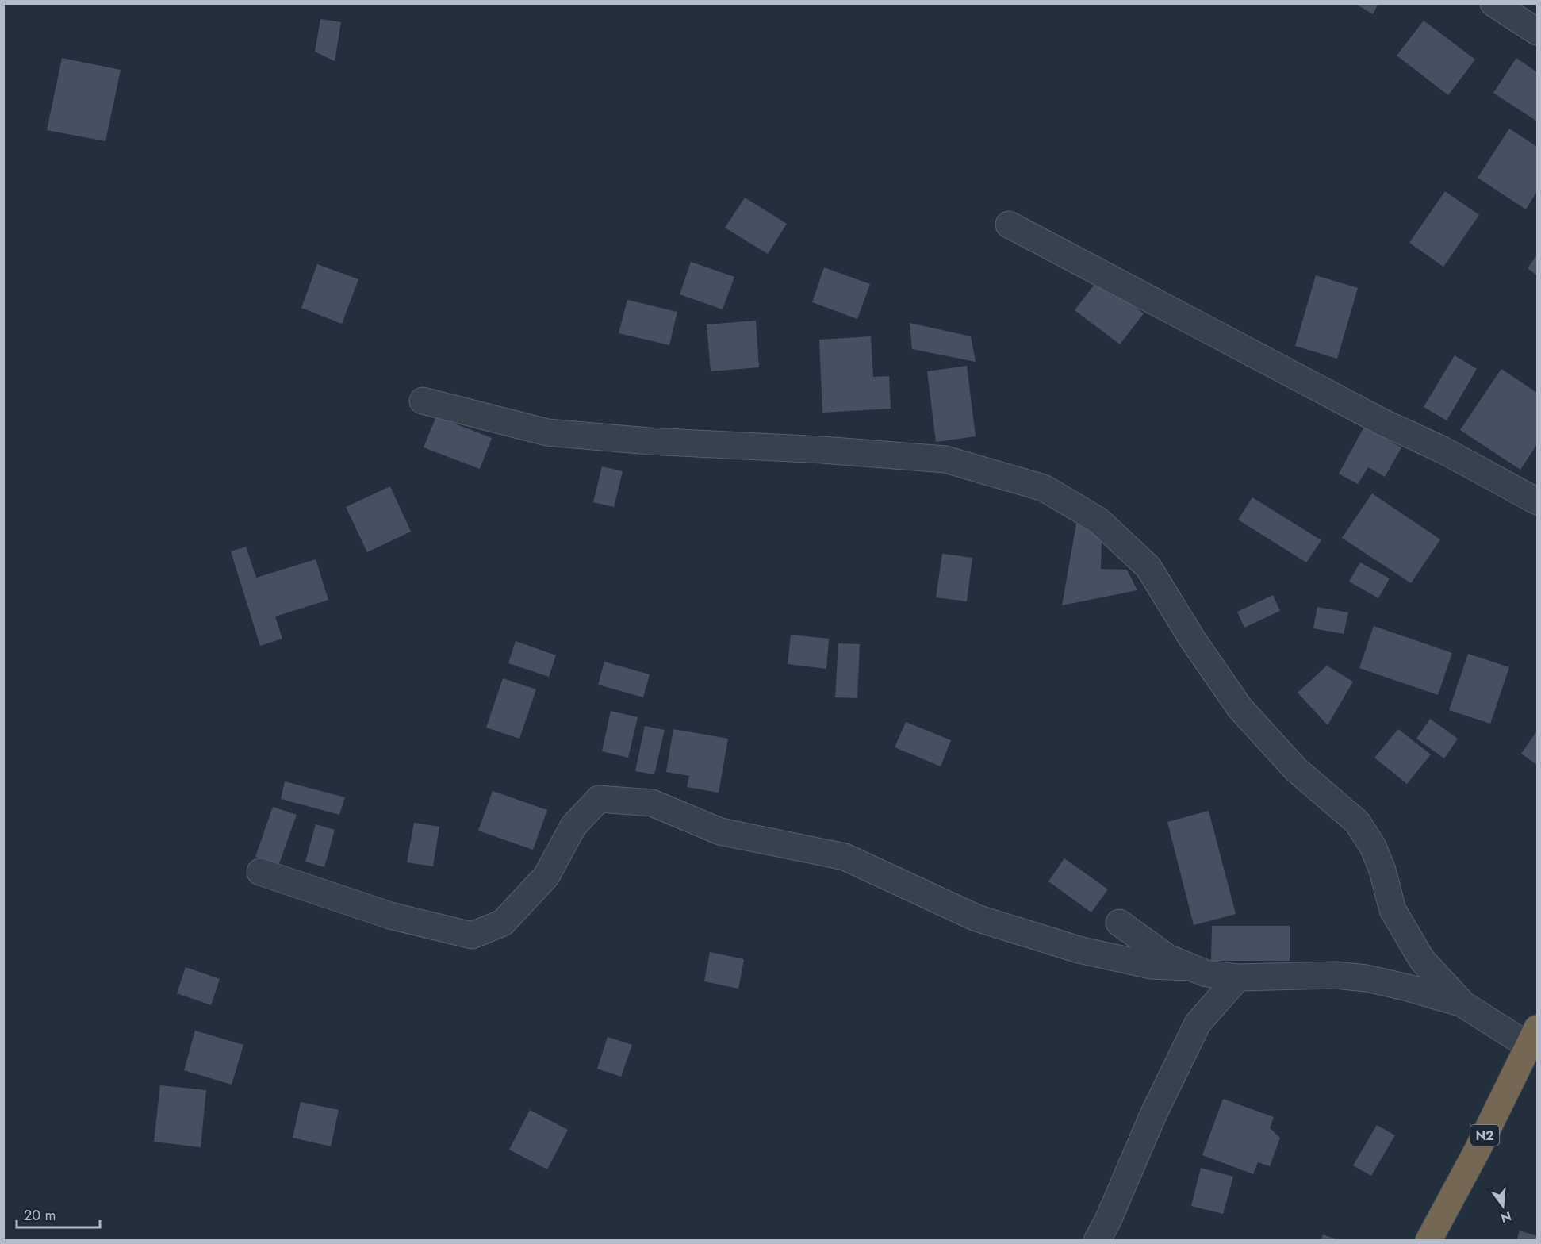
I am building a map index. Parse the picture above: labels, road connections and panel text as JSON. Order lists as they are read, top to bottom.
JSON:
{
  "streets": {
    "highway": ["N2"]
  },
  "scale_bar": "20 m",
  "north": "bottom"
}
